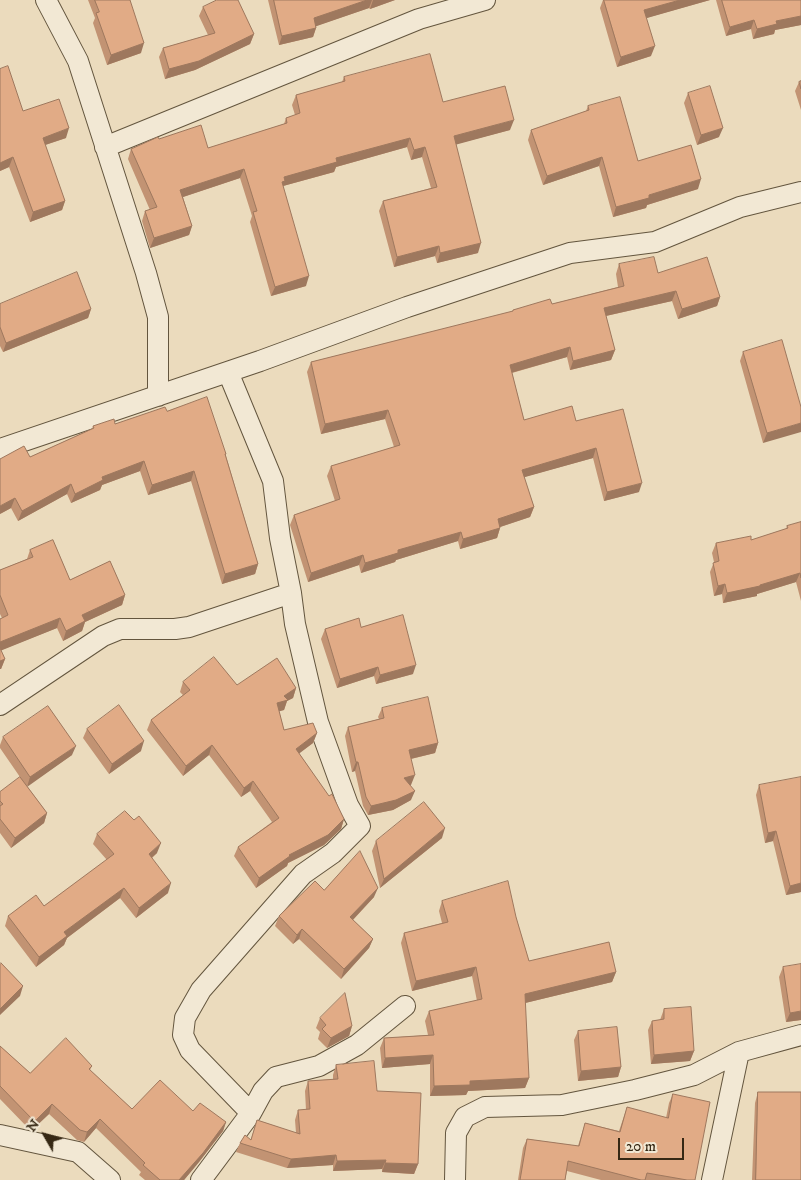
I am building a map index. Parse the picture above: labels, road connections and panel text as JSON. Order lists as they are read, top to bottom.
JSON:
{
  "scale_bar": "20 m",
  "north": "top left"
}
